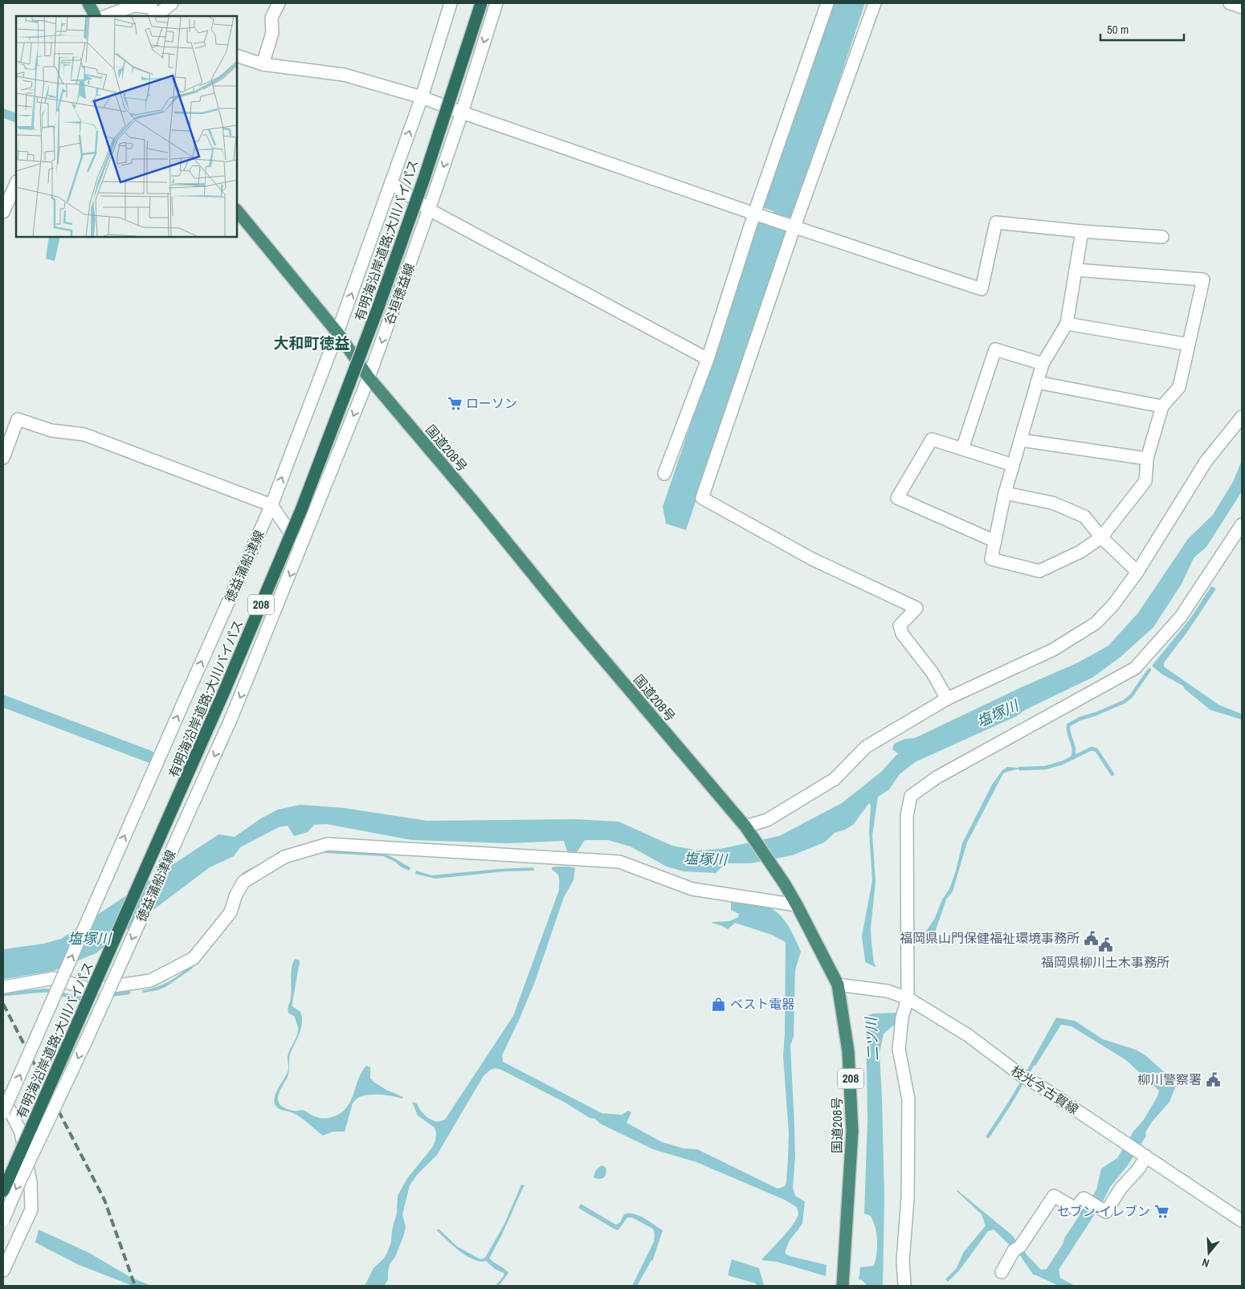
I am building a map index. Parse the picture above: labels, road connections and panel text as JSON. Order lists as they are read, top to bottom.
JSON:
{
  "streets": {
    "highway": ["有明海沿岸道路;大川バイパス", "国道208号", "208"],
    "street": ["谷垣徳益線", "徳益蒲船津線", "枝光今古賀線"]
  },
  "crossings": [
    ["谷垣徳益線", "国道208号"],
    ["谷垣徳益線", "徳益蒲船津線"],
    ["国道208号", "徳益蒲船津線"],
    ["国道208号", "枝光今古賀線"]
  ],
  "districts": ["大和町徳益"],
  "water": ["塩塚川", "二ツ川"],
  "places": {
    "supermarket": ["ローソン", "セブン-イレブン"],
    "public building": ["福岡県山門保健福祉環境事務所", "福岡県柳川土木事務所", "柳川警察署"],
    "shop": ["ベスト電器"]
  },
  "scale_bar": "50 m",
  "north": "bottom"
}
